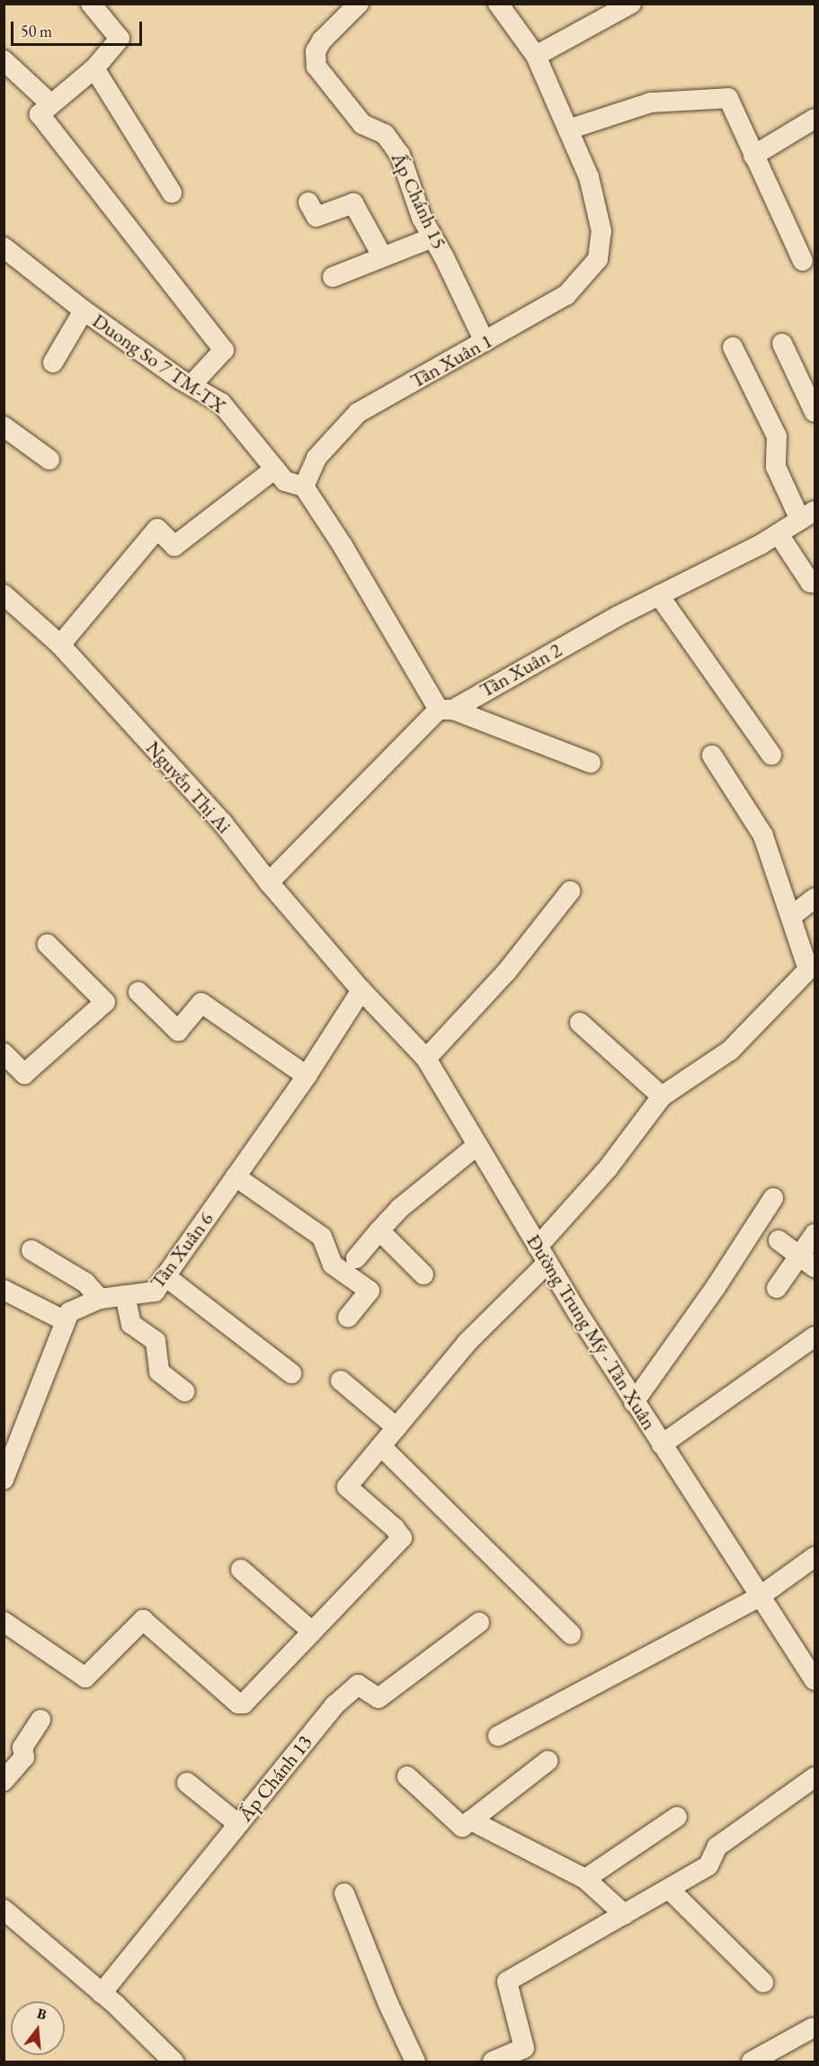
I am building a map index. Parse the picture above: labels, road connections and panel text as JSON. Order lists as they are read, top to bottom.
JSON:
{
  "streets": {
    "street": [
      "Ấp Chánh 15",
      "Tân Xuân 1",
      "Duong So 7 TM-TX",
      "Tân Xuân 2",
      "Nguyễn Thị Ai",
      "Tân Xuân 6",
      "Đường Trung Mỹ - Tân Xuân",
      "Ấp Chánh 13"
    ]
  },
  "crossings": [
    ["Ấp Chánh 15", "Tân Xuân 1"],
    ["Tân Xuân 1", "Duong So 7 TM-TX"],
    ["Tân Xuân 2", "Nguyễn Thị Ai"],
    ["Nguyễn Thị Ai", "Tân Xuân 6"],
    ["Nguyễn Thị Ai", "Đường Trung Mỹ - Tân Xuân"],
    ["Tân Xuân 6", "Đường Trung Mỹ - Tân Xuân"]
  ],
  "scale_bar": "50 m",
  "north": "top"
}
